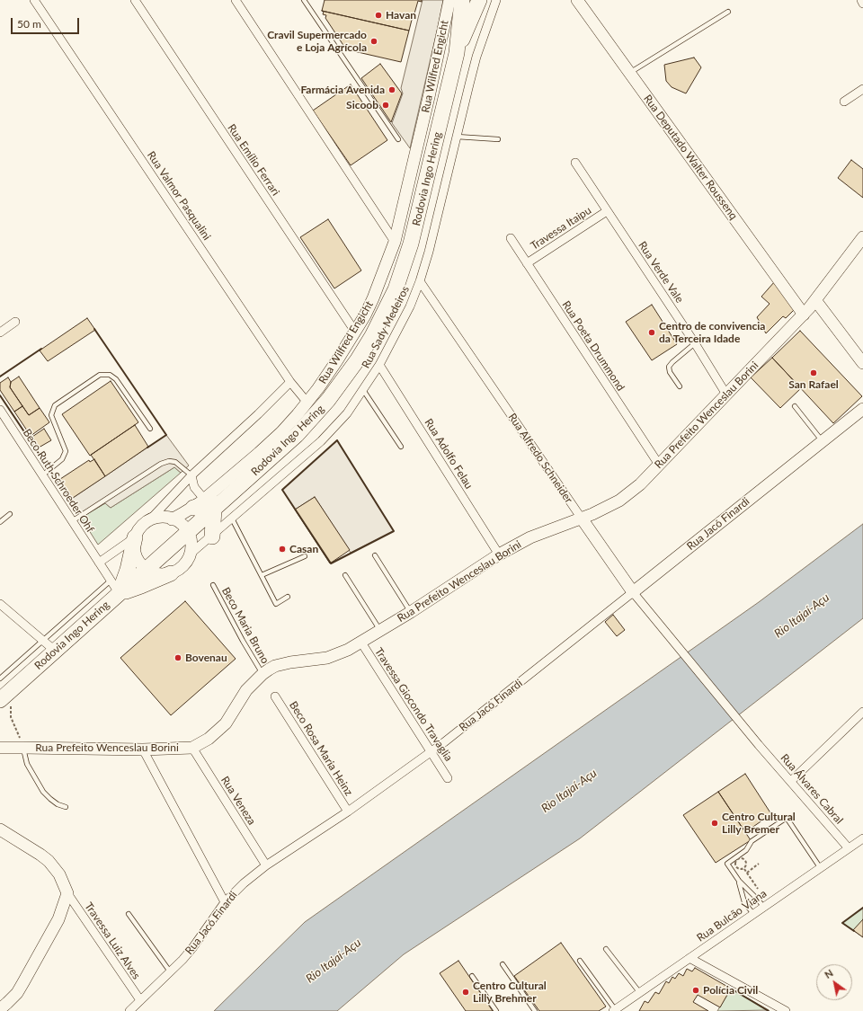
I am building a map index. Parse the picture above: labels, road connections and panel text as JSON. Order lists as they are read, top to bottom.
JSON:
{
  "streets": {
    "highway": ["Rodovia Ingo Hering"],
    "street": [
      "Rua Wilfred Engicht",
      "Rua Deputado Walter Roussenq",
      "Rua Emílio Ferrari",
      "Rua Valmor Pasqualini",
      "Travessa Itaipu",
      "Rua Verde Vale",
      "Rua Sady Medeiros",
      "Rua Poeta Drummond",
      "Rua Prefeito Wenceslau Borini",
      "Rua Adolfo Felau",
      "Rua Alfredo Schneider",
      "Beco Ruth Schroeder Ohf",
      "Rua Jacó Finardi",
      "Travessa Giocondo Travaglia",
      "Beco Rosa Maria Heinz",
      "Rua Álvares Cabral",
      "Rua Veneza",
      "Rua Bulcão Viana",
      "Travessa Luiz Alves"
    ],
    "lane": ["Beco Maria Bruno"]
  },
  "crossings": [
    ["Rua Wilfred Engicht", "Rua Emílio Ferrari"],
    ["Rua Wilfred Engicht", "Rodovia Ingo Hering"],
    ["Rua Wilfred Engicht", "Rua Valmor Pasqualini"],
    ["Rua Deputado Walter Roussenq", "Rua Prefeito Wenceslau Borini"],
    ["Rodovia Ingo Hering", "Beco Ruth Schroeder Ohf"],
    ["Travessa Itaipu", "Rua Verde Vale"],
    ["Travessa Itaipu", "Rua Poeta Drummond"],
    ["Rua Verde Vale", "Rua Prefeito Wenceslau Borini"],
    ["Rua Sady Medeiros", "Rua Adolfo Felau"],
    ["Rua Sady Medeiros", "Rua Alfredo Schneider"],
    ["Rua Poeta Drummond", "Rua Prefeito Wenceslau Borini"],
    ["Rua Prefeito Wenceslau Borini", "Rua Adolfo Felau"],
    ["Rua Prefeito Wenceslau Borini", "Rua Alfredo Schneider"],
    ["Rua Prefeito Wenceslau Borini", "Beco Maria Bruno"],
    ["Rua Prefeito Wenceslau Borini", "Travessa Giocondo Travaglia"],
    ["Rua Prefeito Wenceslau Borini", "Rua Veneza"],
    ["Rua Alfredo Schneider", "Rua Jacó Finardi"],
    ["Rua Alfredo Schneider", "Rua Álvares Cabral"],
    ["Rua Jacó Finardi", "Travessa Giocondo Travaglia"],
    ["Rua Jacó Finardi", "Beco Rosa Maria Heinz"],
    ["Rua Jacó Finardi", "Rua Veneza"],
    ["Rua Jacó Finardi", "Travessa Luiz Alves"],
    ["Rua Álvares Cabral", "Rua Bulcão Viana"]
  ],
  "water": ["Rio Itajaí-Açu"],
  "places": [
    "Havan",
    "Cravil Supermercado e Loja Agrícola",
    "Farmácia Avenida",
    "Sicoob",
    "Centro de convivencia da Terceira Idade",
    "San Rafael",
    "Casan",
    "Bovenau",
    "Centro Cultural Lilly Bremer",
    "Polícia Civil",
    "Centro Cultural Lilly Brehmer"
  ],
  "scale_bar": "50 m",
  "north": "top left"
}
